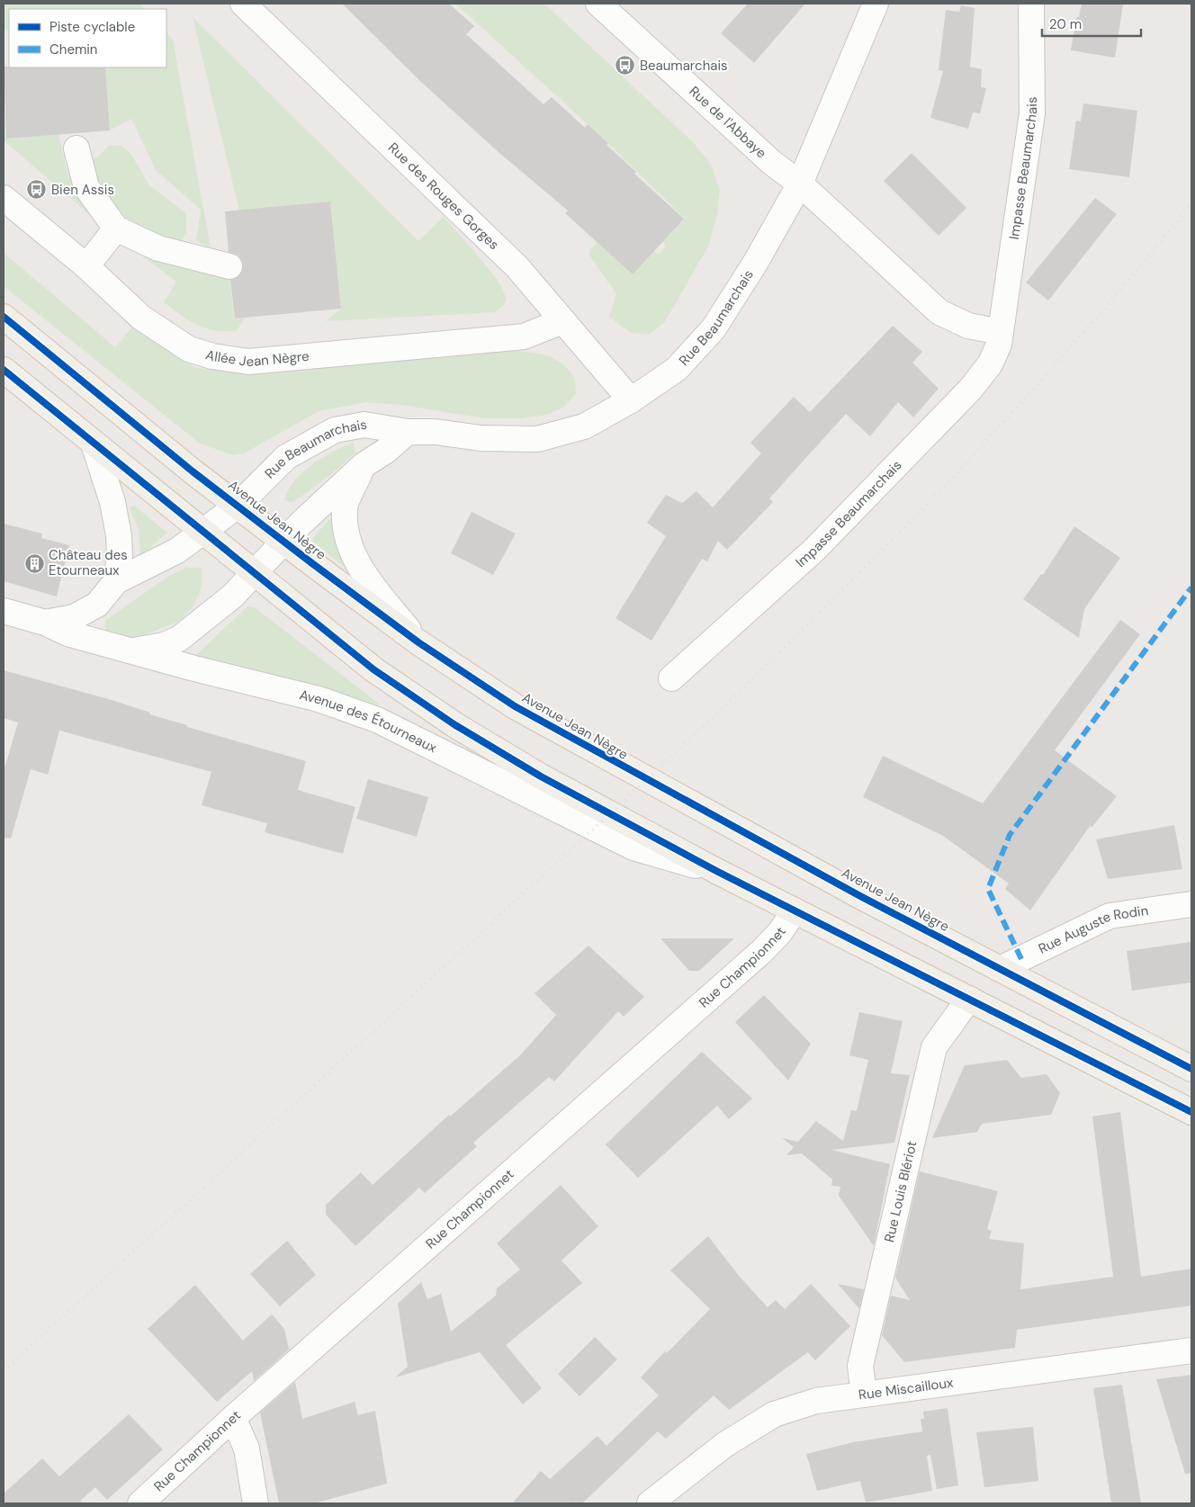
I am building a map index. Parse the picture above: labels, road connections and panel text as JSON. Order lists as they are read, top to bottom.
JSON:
{
  "streets": {
    "main road": ["Avenue Jean Nègre"],
    "street": [
      "Rue de l'Abbaye",
      "Impasse Beaumarchais",
      "Rue des Rouges Gorges",
      "Rue Beaumarchais",
      "Allée Jean Nègre",
      "Avenue des Étourneaux",
      "Rue Auguste Rodin",
      "Rue Championnet",
      "Rue Louis Blériot",
      "Rue Miscailloux"
    ]
  },
  "crossings": [
    ["Rue de l'Abbaye", "Rue Beaumarchais"],
    ["Rue des Rouges Gorges", "Rue Beaumarchais"],
    ["Rue des Rouges Gorges", "Allée Jean Nègre"],
    ["Rue Beaumarchais", "Avenue Jean Nègre"],
    ["Avenue Jean Nègre", "Rue Auguste Rodin"],
    ["Rue Louis Blériot", "Rue Miscailloux"]
  ],
  "places": {
    "bus stop": ["Beaumarchais", "Bien Assis"],
    "building": ["Château des Etourneaux"]
  },
  "legend": ["Piste cyclable", "Chemin"],
  "scale_bar": "20 m"
}
